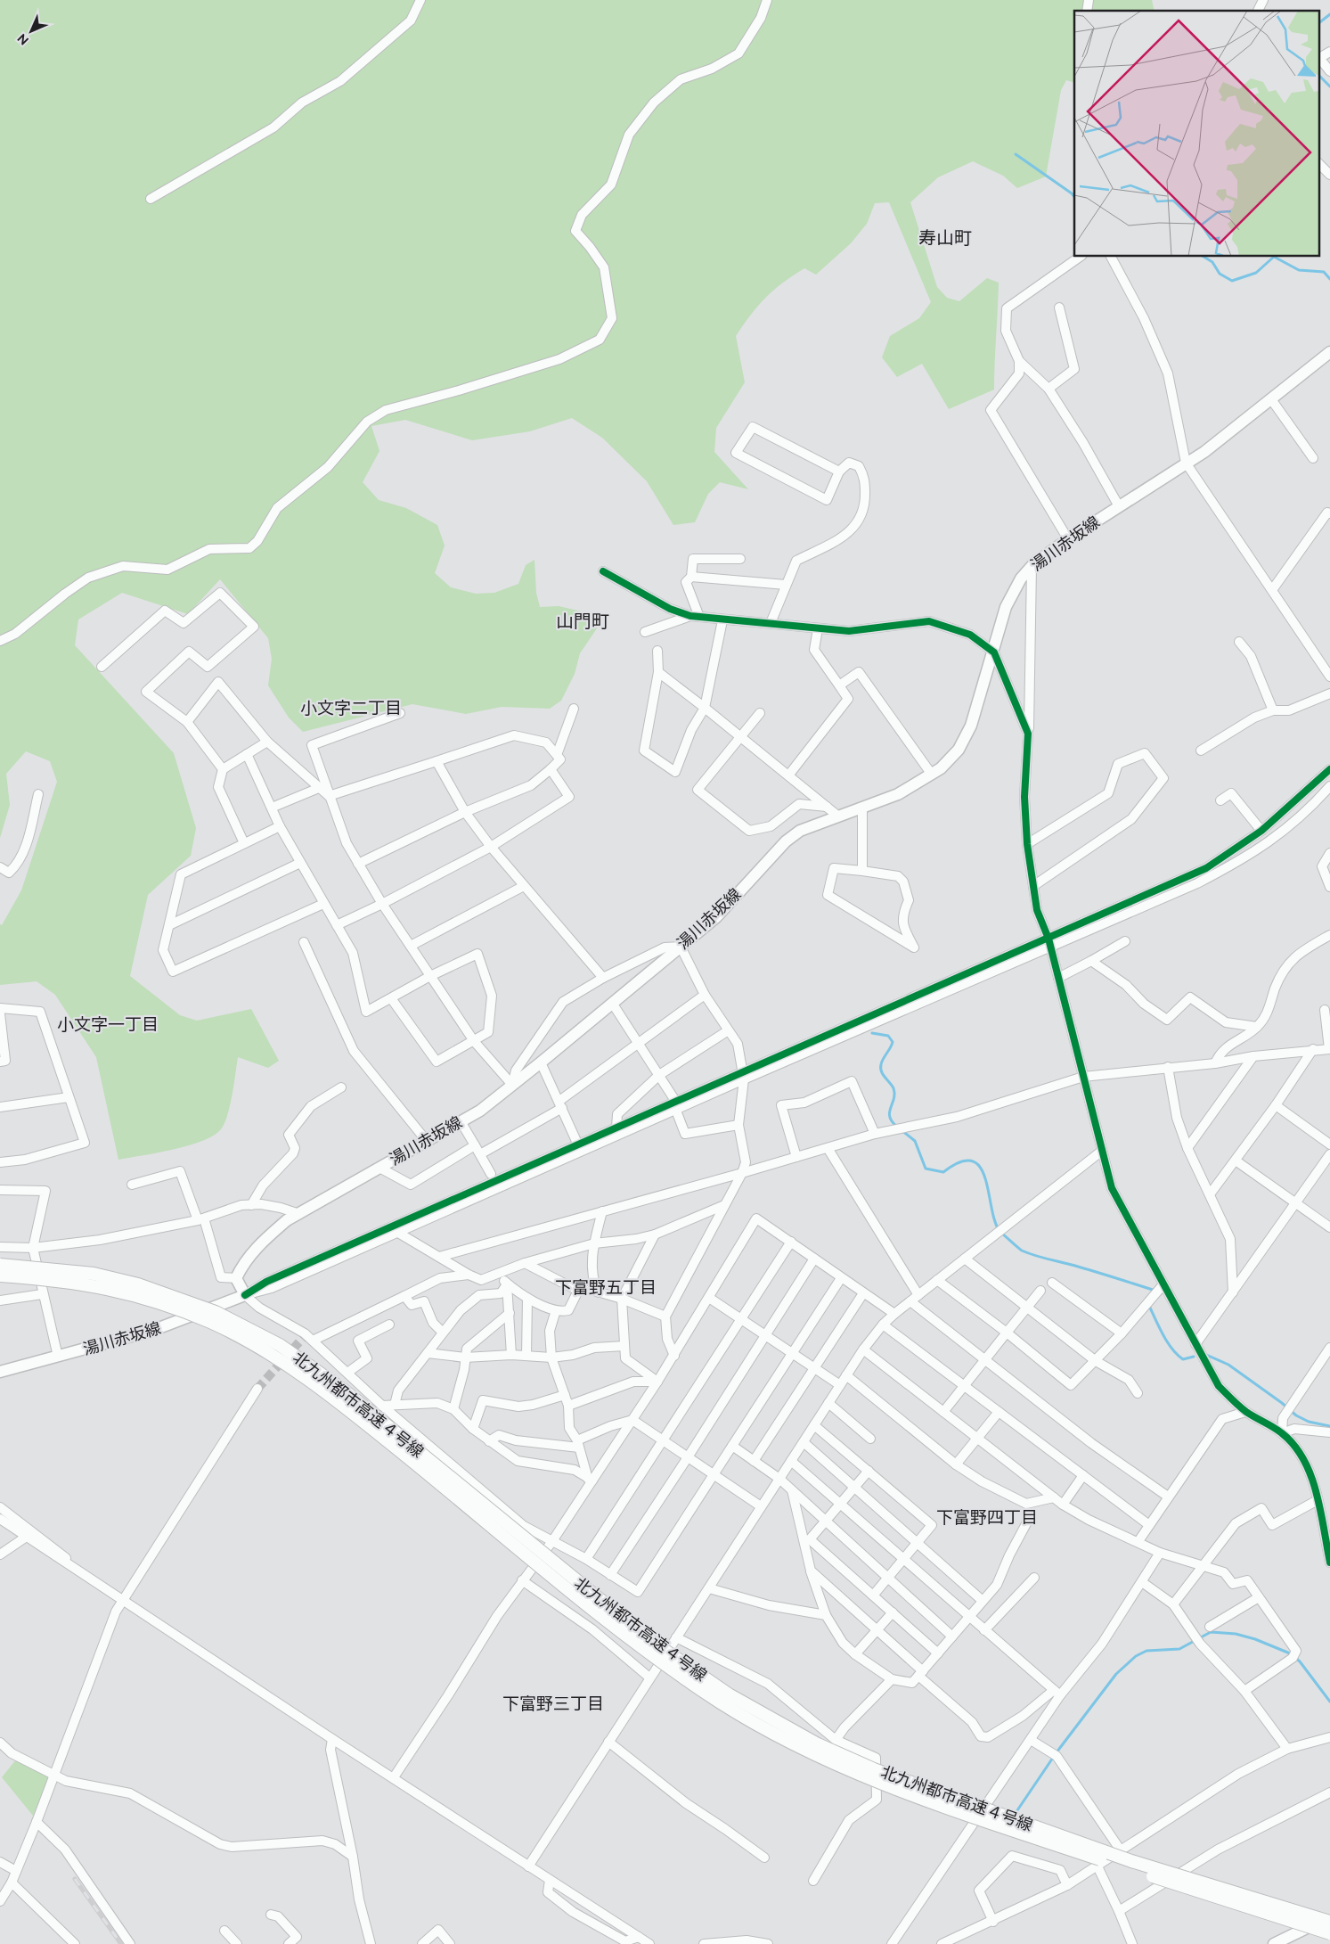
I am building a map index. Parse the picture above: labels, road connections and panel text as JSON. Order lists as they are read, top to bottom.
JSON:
{
  "streets": {
    "highway": ["北九州都市高速４号線"],
    "main road": ["湯川赤坂線"]
  },
  "districts": [
    "寿山町",
    "山門町",
    "小文字二丁目",
    "小文字一丁目",
    "下富野五丁目",
    "下富野四丁目",
    "下富野三丁目"
  ],
  "north": "bottom left"
}
